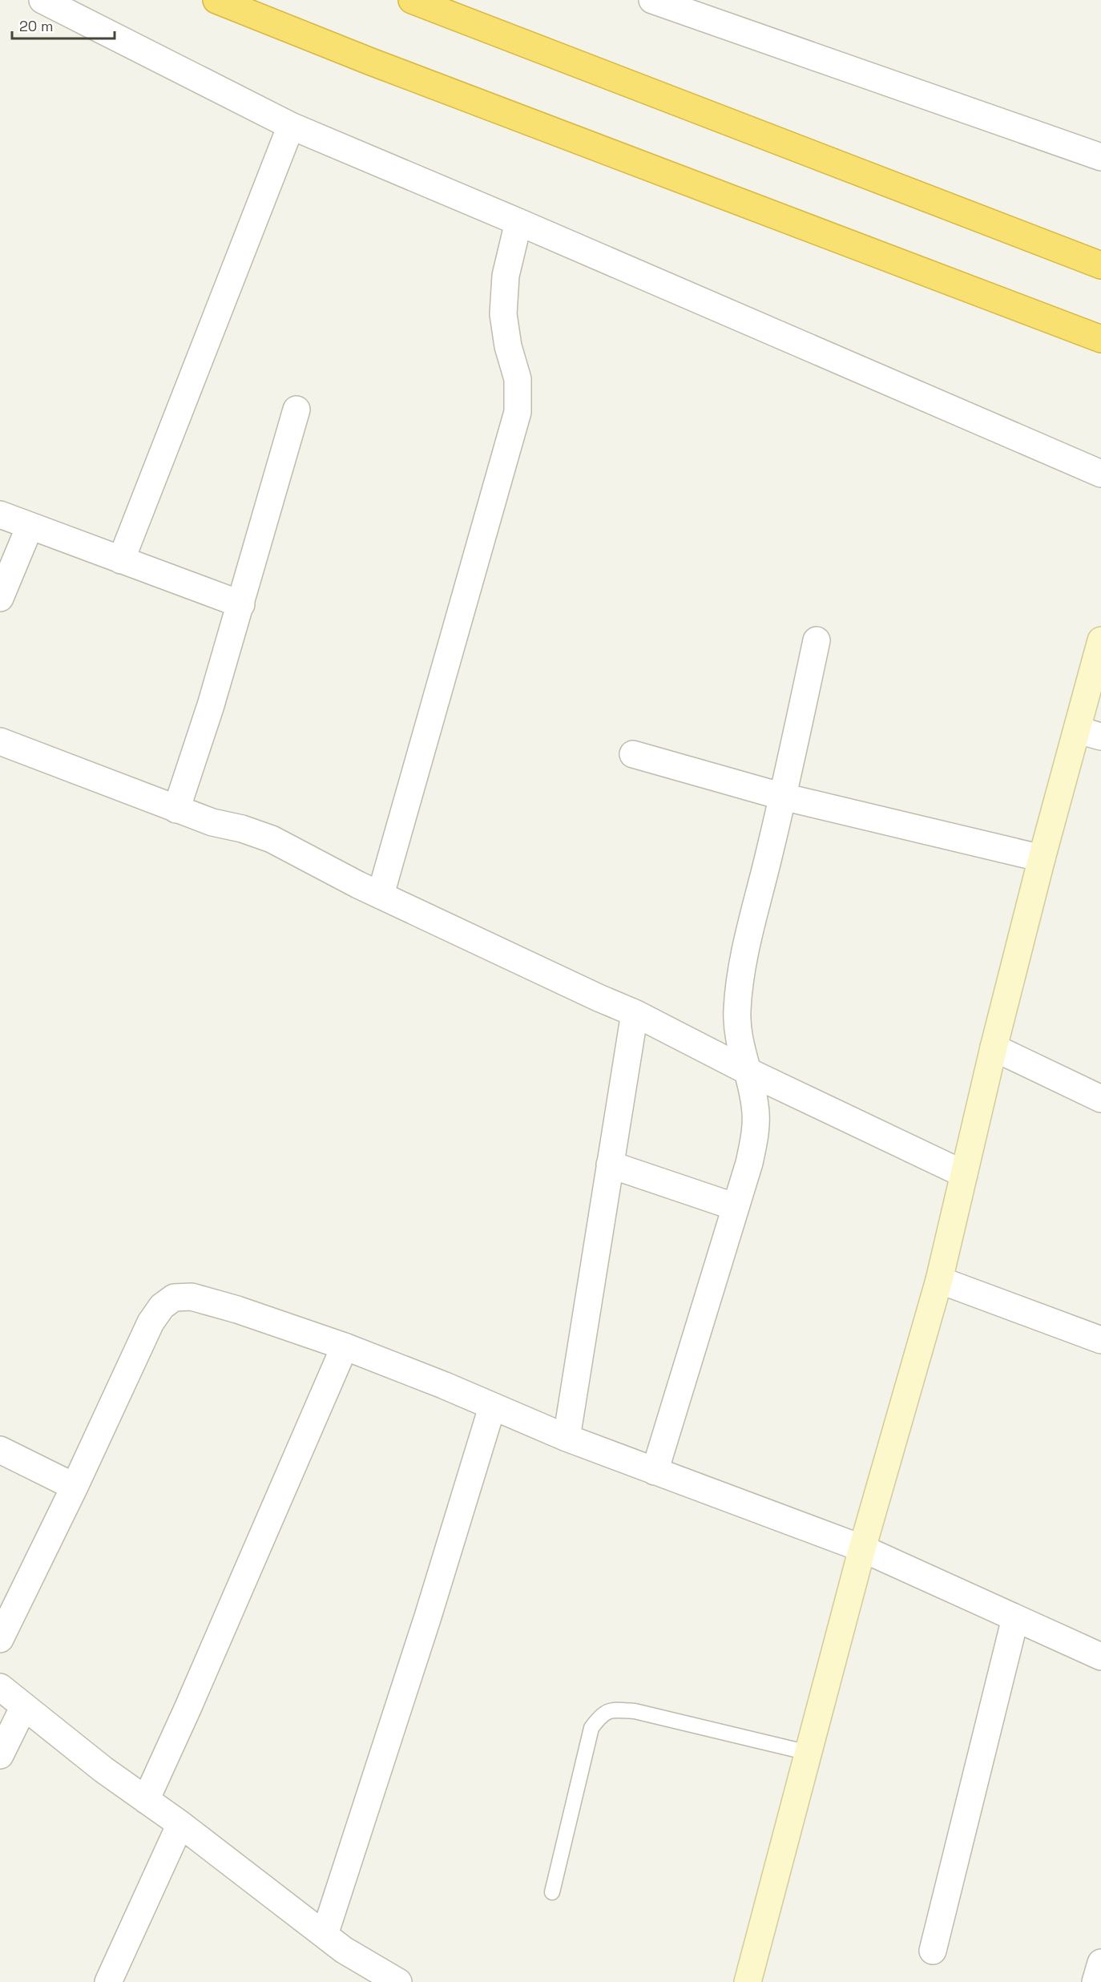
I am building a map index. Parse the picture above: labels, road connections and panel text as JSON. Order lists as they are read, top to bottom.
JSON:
{
  "scale_bar": "20 m"
}
